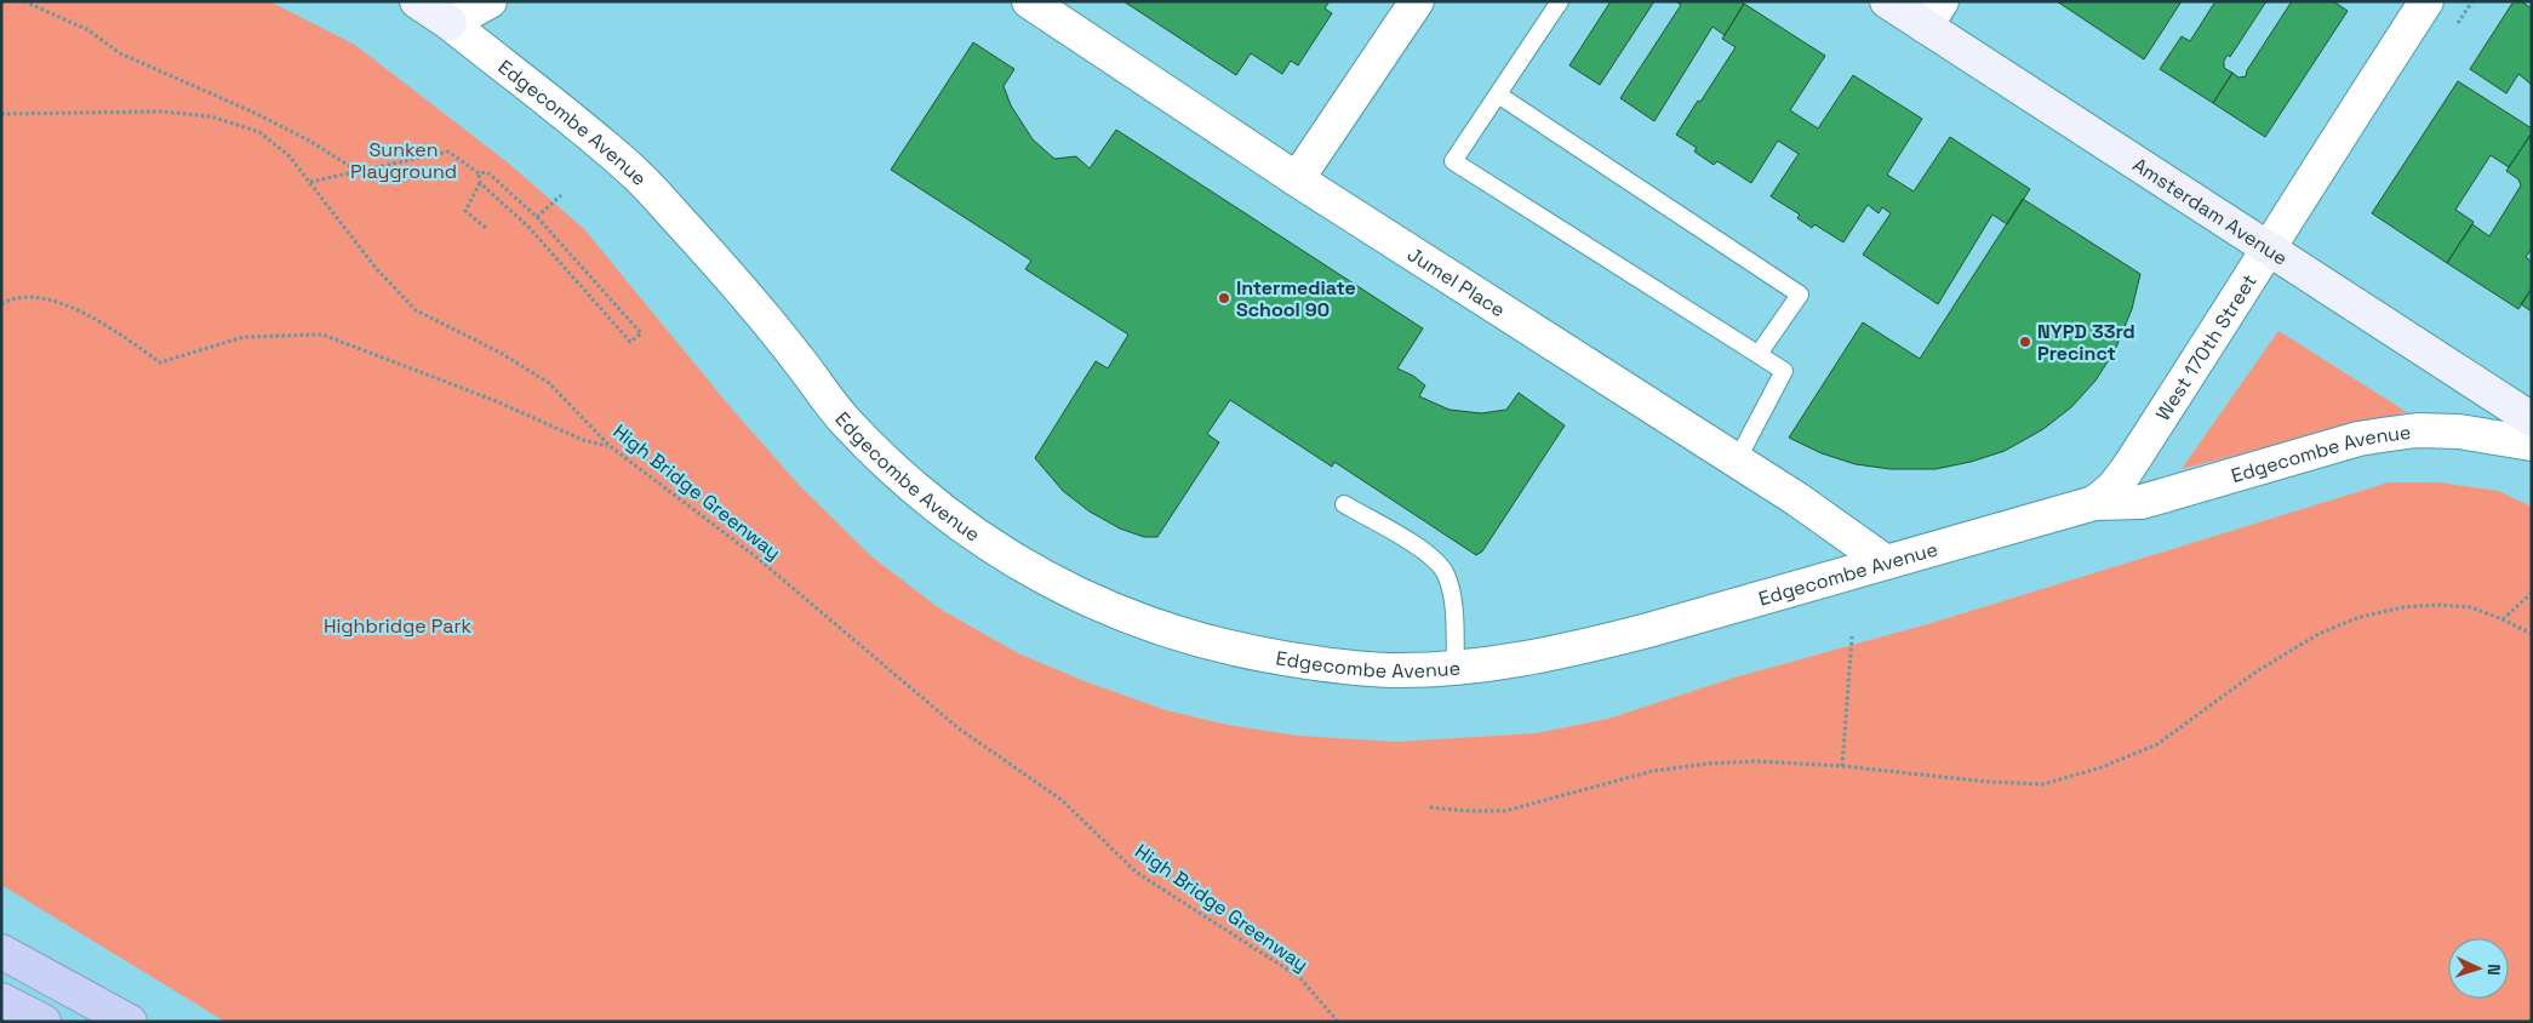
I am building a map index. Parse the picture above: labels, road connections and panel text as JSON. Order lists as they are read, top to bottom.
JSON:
{
  "streets": {
    "main road": ["Edgecombe Avenue", "Amsterdam Avenue"],
    "street": ["Jumel Place", "West 170th Street"],
    "path": ["High Bridge Greenway"]
  },
  "crossings": [
    ["Edgecombe Avenue", "Jumel Place"],
    ["Edgecombe Avenue", "West 170th Street"],
    ["Amsterdam Avenue", "West 170th Street"]
  ],
  "parks": ["Sunken Playground", "Highbridge Park"],
  "places": ["Intermediate School 90", "NYPD 33rd Precinct"],
  "north": "right"
}
